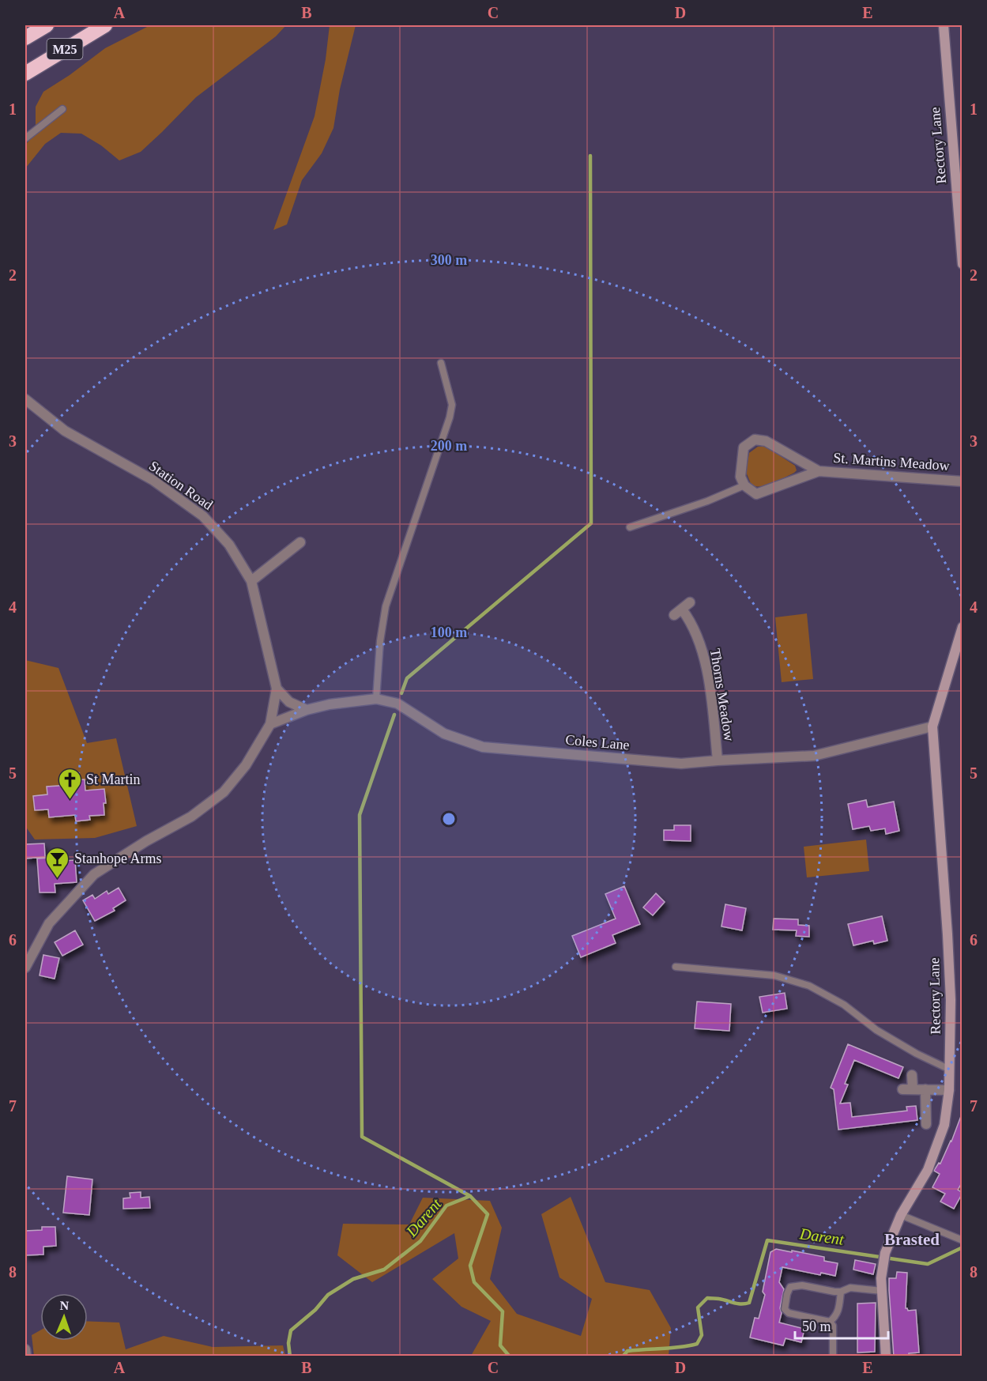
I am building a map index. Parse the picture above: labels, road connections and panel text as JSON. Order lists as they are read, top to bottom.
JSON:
{
  "streets": {
    "highway": ["M25"],
    "street": [
      "Rectory Lane",
      "St. Martins Meadow",
      "Station Road",
      "Thorns Meadow",
      "Coles Lane"
    ]
  },
  "crossings": [
    ["Rectory Lane", "Coles Lane"],
    ["Station Road", "Coles Lane"],
    ["Thorns Meadow", "Coles Lane"]
  ],
  "districts": ["Brasted"],
  "water": ["Darent"],
  "places": {
    "church": ["St Martin"],
    "bar": ["Stanhope Arms"]
  },
  "scale_bar": "50 m",
  "north": "top",
  "grid": {
    "columns": [
      "A",
      "B",
      "C",
      "D",
      "E"
    ],
    "rows": [
      "1",
      "2",
      "3",
      "4",
      "5",
      "6",
      "7",
      "8"
    ]
  },
  "rings": ["300 m", "200 m", "100 m"]
}
